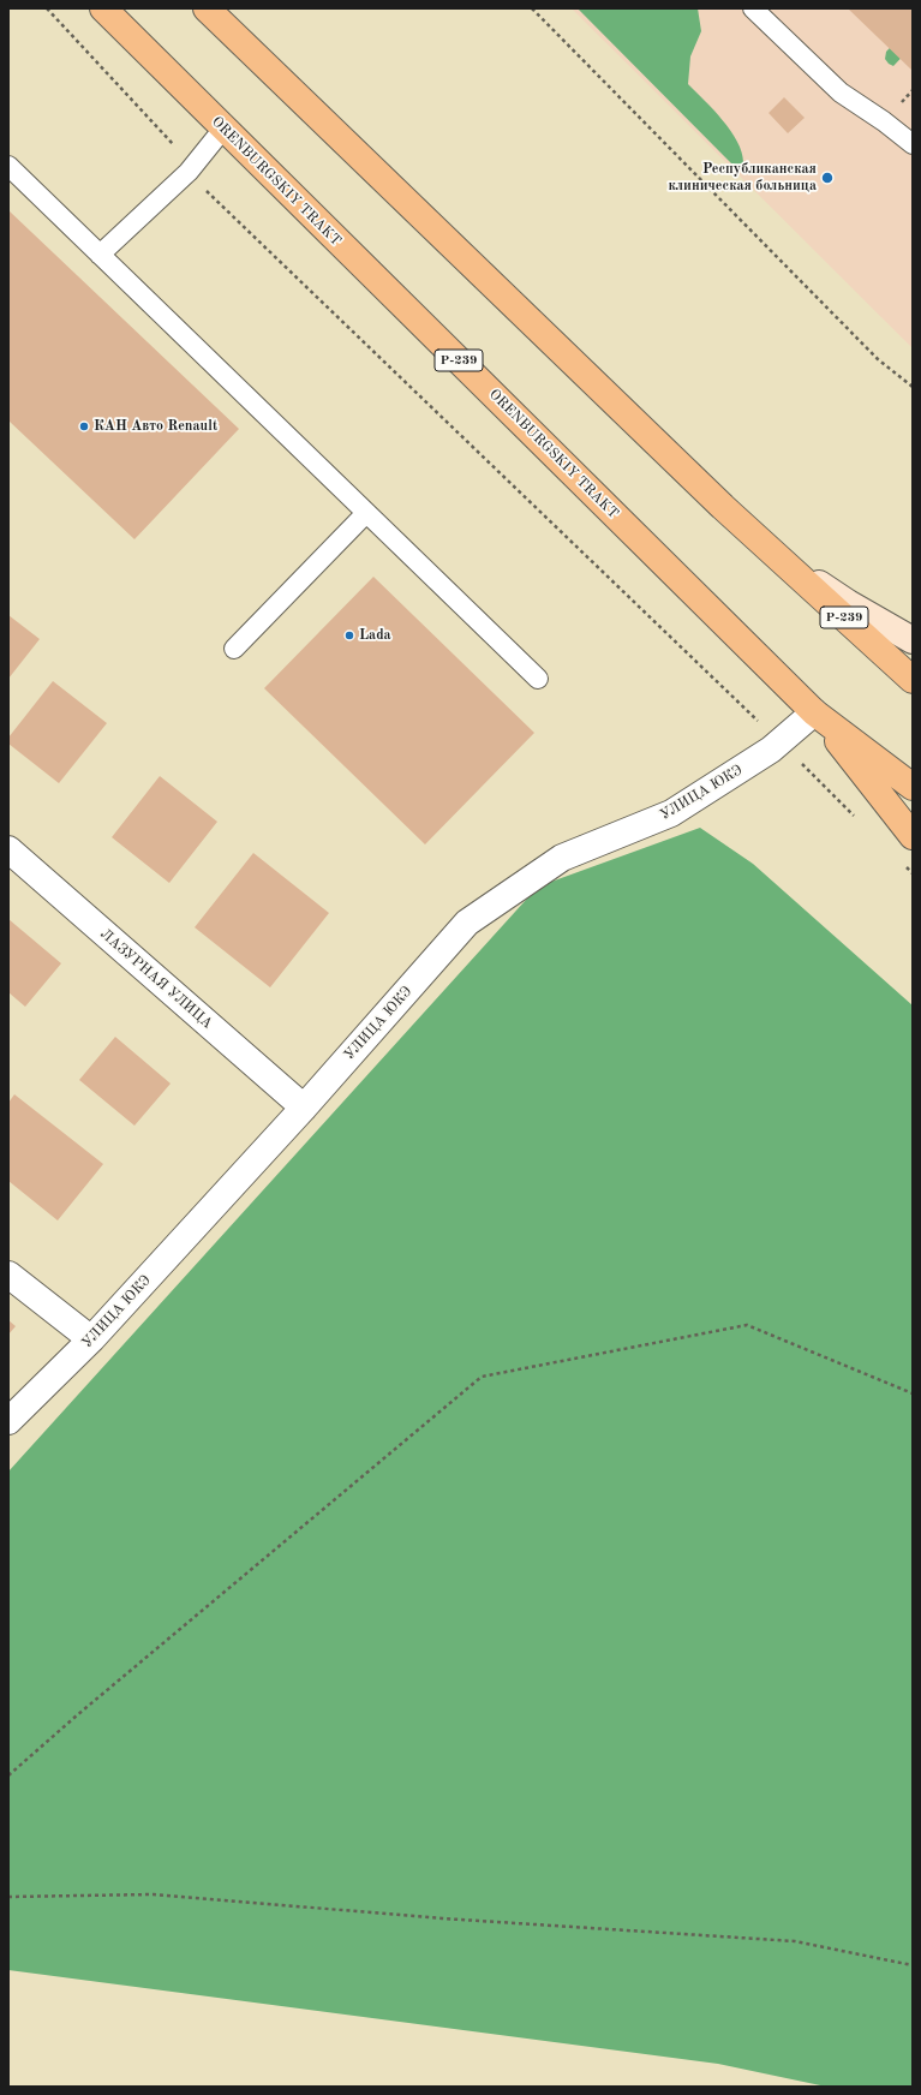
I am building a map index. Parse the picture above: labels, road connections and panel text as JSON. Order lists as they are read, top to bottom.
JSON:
{
  "streets": {
    "main road": ["ORENBURGSKIY TRAKT", "Р-239"],
    "street": ["УЛИЦА ЮКЭ", "ЛАЗУРНАЯ УЛИЦА"]
  },
  "crossings": [
    ["ORENBURGSKIY TRAKT", "УЛИЦА ЮКЭ"],
    ["УЛИЦА ЮКЭ", "ЛАЗУРНАЯ УЛИЦА"]
  ],
  "places": ["Республиканская клиническая больница", "КАН Авто Renault", "Lada"]
}
